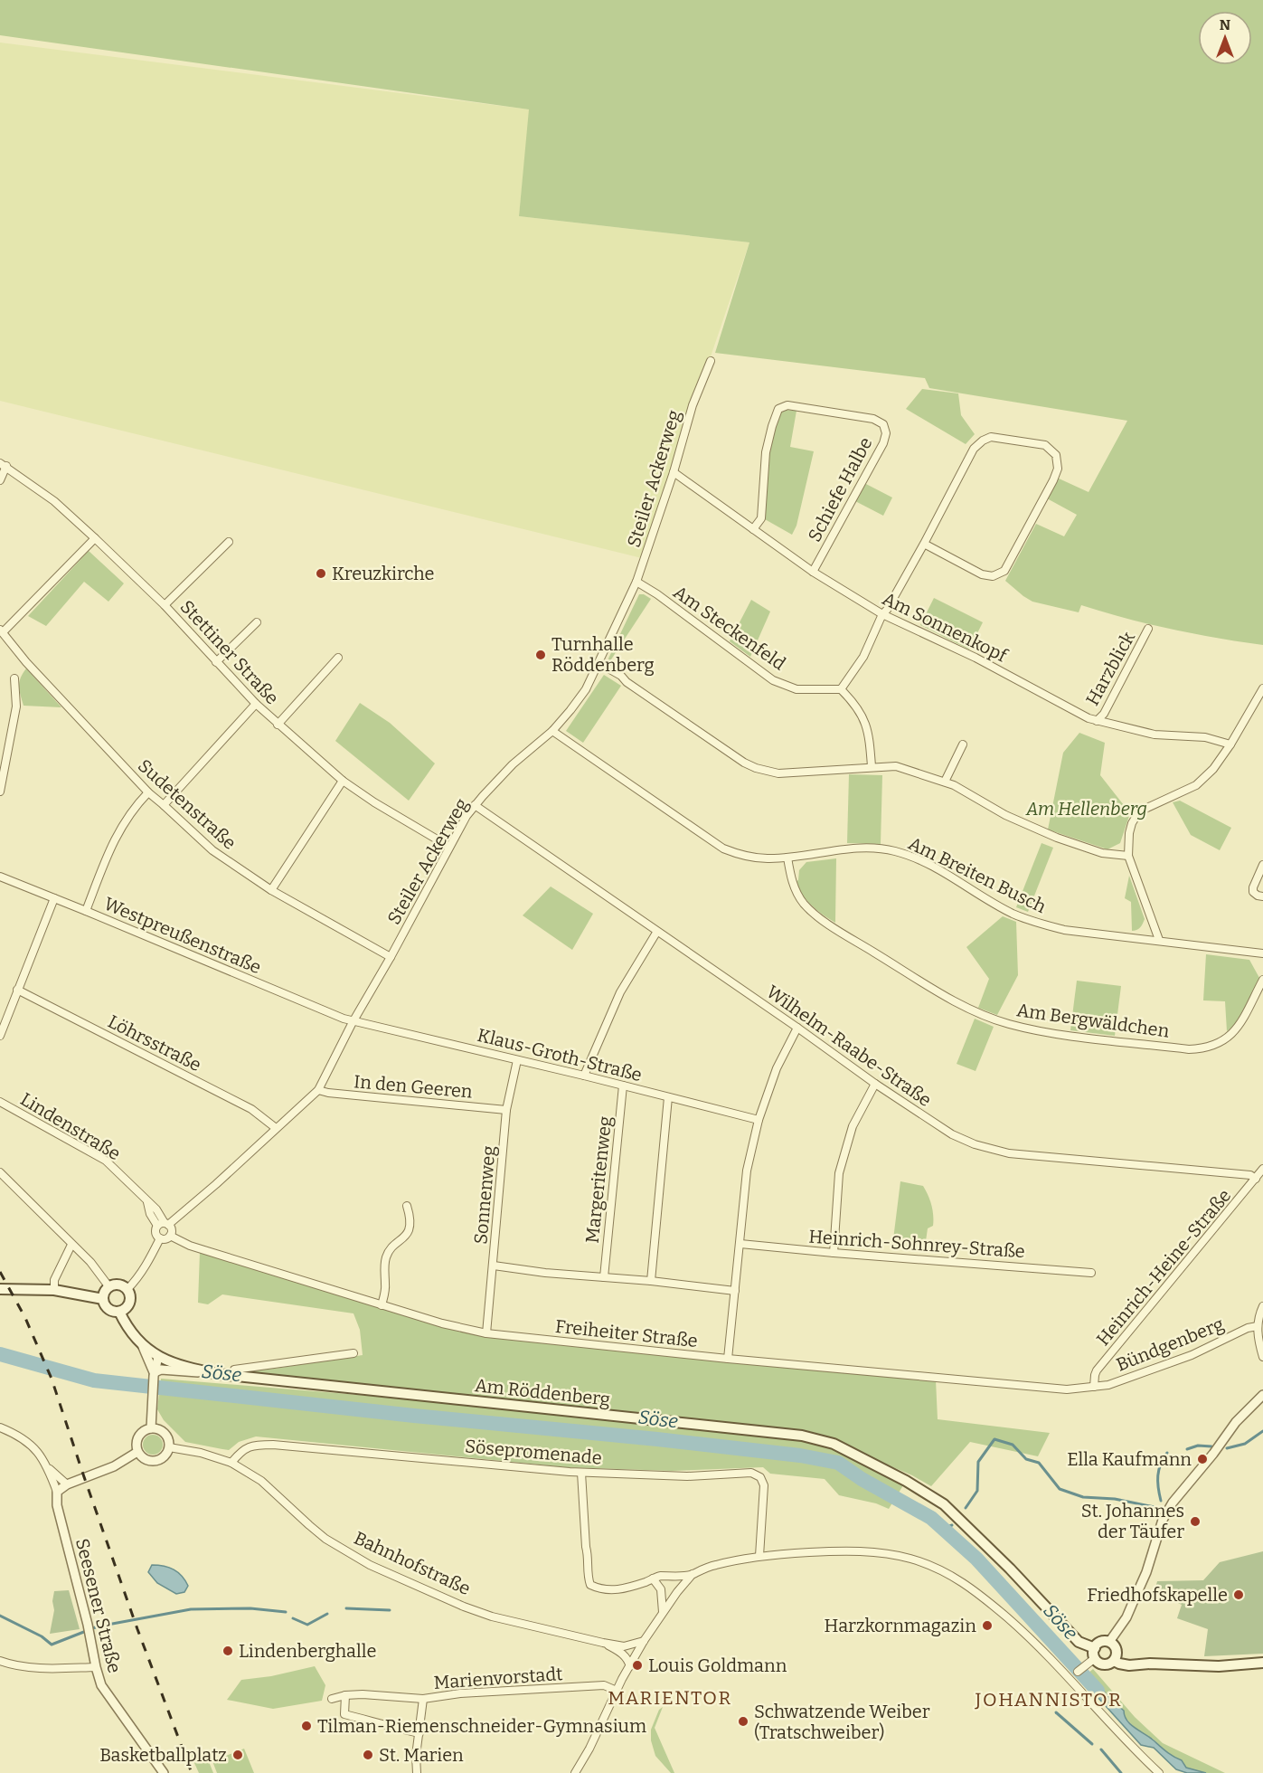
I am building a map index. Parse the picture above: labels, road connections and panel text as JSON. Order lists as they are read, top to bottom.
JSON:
{
  "streets": {
    "main road": ["Am Röddenberg"],
    "street": [
      "Steiler Ackerweg",
      "Schiefe Halbe",
      "Am Sonnenkopf",
      "Am Steckenfeld",
      "Stettiner Straße",
      "Harzblick",
      "Sudetenstraße",
      "Am Breiten Busch",
      "Westpreußenstraße",
      "Am Bergwäldchen",
      "Löhrsstraße",
      "Wilhelm-Raabe-Straße",
      "Klaus-Groth-Straße",
      "In den Geeren",
      "Lindenstraße",
      "Margeritenweg",
      "Sonnenweg",
      "Heinrich-Sohnrey-Straße",
      "Heinrich-Heine-Straße",
      "Freiheiter Straße",
      "Bündgenberg",
      "Sösepromenade",
      "Bahnhofstraße",
      "Seesener Straße",
      "Marienvorstadt"
    ]
  },
  "crossings": [
    ["Steiler Ackerweg", "Am Sonnenkopf"],
    ["Steiler Ackerweg", "Am Steckenfeld"],
    ["Steiler Ackerweg", "Stettiner Straße"],
    ["Steiler Ackerweg", "Sudetenstraße"],
    ["Steiler Ackerweg", "Am Breiten Busch"],
    ["Steiler Ackerweg", "Westpreußenstraße"],
    ["Steiler Ackerweg", "Löhrsstraße"],
    ["Steiler Ackerweg", "Wilhelm-Raabe-Straße"],
    ["Steiler Ackerweg", "Klaus-Groth-Straße"],
    ["Steiler Ackerweg", "In den Geeren"],
    ["Steiler Ackerweg", "Lindenstraße"],
    ["Steiler Ackerweg", "Freiheiter Straße"],
    ["Schiefe Halbe", "Am Sonnenkopf"],
    ["Am Sonnenkopf", "Harzblick"],
    ["Am Breiten Busch", "Am Bergwäldchen"],
    ["Westpreußenstraße", "Klaus-Groth-Straße"],
    ["Wilhelm-Raabe-Straße", "Heinrich-Heine-Straße"],
    ["Klaus-Groth-Straße", "Margeritenweg"],
    ["Klaus-Groth-Straße", "Sonnenweg"],
    ["In den Geeren", "Sonnenweg"],
    ["Lindenstraße", "Freiheiter Straße"],
    ["Sonnenweg", "Freiheiter Straße"],
    ["Heinrich-Heine-Straße", "Freiheiter Straße"],
    ["Heinrich-Heine-Straße", "Bündgenberg"],
    ["Freiheiter Straße", "Bündgenberg"],
    ["Sösepromenade", "Bahnhofstraße"]
  ],
  "districts": ["MARIENTOR", "JOHANNISTOR"],
  "water": ["Söse"],
  "parks": ["Am Hellenberg"],
  "places": [
    "Kreuzkirche",
    "Turnhalle Röddenberg",
    "Ella Kaufmann",
    "St. Johannes der Täufer",
    "Friedhofskapelle",
    "Harzkornmagazin",
    "Lindenberghalle",
    "Louis Goldmann",
    "Schwatzende Weiber (Tratschweiber)",
    "Tilman-Riemenschneider-Gymnasium",
    "Basketballplatz",
    "St. Marien"
  ],
  "north": "top"
}
